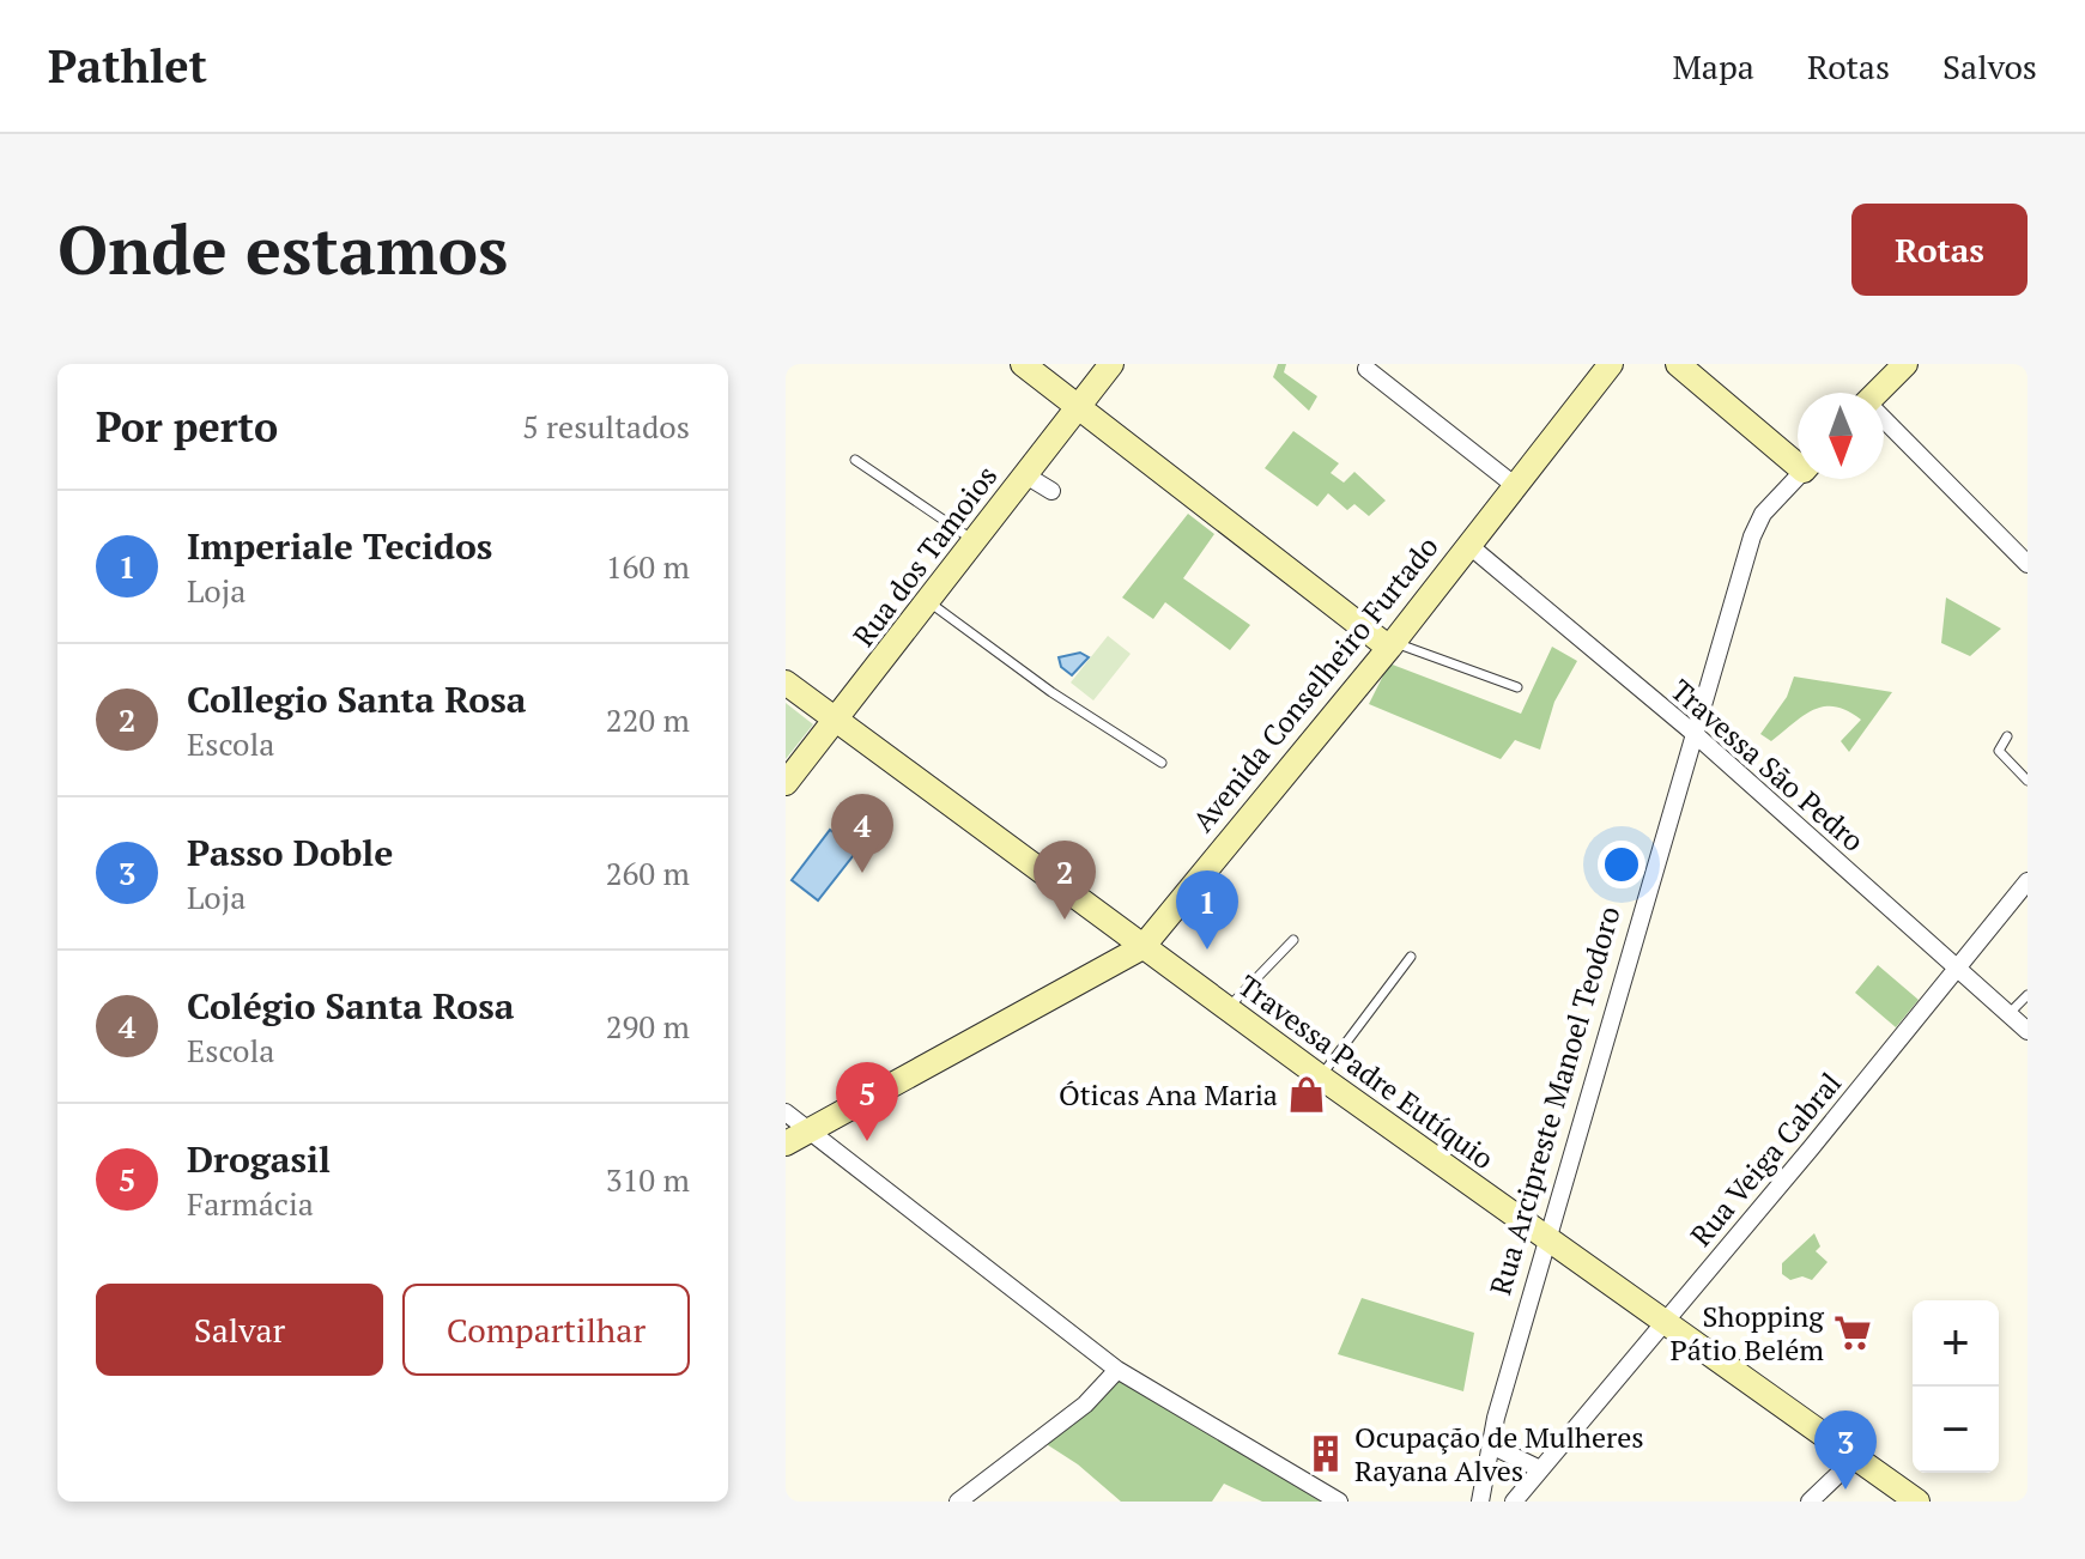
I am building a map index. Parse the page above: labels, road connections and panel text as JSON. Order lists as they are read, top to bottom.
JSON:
{
  "streets": {
    "main road": ["Rua dos Tamoios", "Avenida Conselheiro Furtado", "Travessa Padre Eutíquio"],
    "street": ["Travessa São Pedro", "Rua Arcipreste Manoel Teodoro", "Rua Veiga Cabral"]
  },
  "crossings": [
    ["Rua dos Tamoios", "Travessa Padre Eutíquio"],
    ["Avenida Conselheiro Furtado", "Travessa São Pedro"],
    ["Avenida Conselheiro Furtado", "Travessa Padre Eutíquio"],
    ["Travessa São Pedro", "Rua Arcipreste Manoel Teodoro"],
    ["Travessa São Pedro", "Rua Veiga Cabral"],
    ["Travessa Padre Eutíquio", "Rua Arcipreste Manoel Teodoro"],
    ["Travessa Padre Eutíquio", "Rua Veiga Cabral"]
  ],
  "places": {
    "shop": ["Óticas Ana Maria"],
    "supermarket": ["Shopping Pátio Belém"],
    "building": ["Ocupação de Mulheres Rayana Alves"]
  },
  "north": "bottom",
  "page": {
    "header": "Pathlet",
    "nav": ["Mapa", "Rotas", "Salvos"],
    "buttons": [
      "Rotas",
      ["Salvar", "Compartilhar"]
    ],
    "title": "Onde estamos",
    "heading": ["Por perto", "5 resultados"],
    "list": [
      {
        "mark": "1",
        "name": "Imperiale Tecidos",
        "note": "Loja",
        "value": "160 m"
      },
      {
        "mark": "2",
        "name": "Collegio Santa Rosa",
        "note": "Escola",
        "value": "220 m"
      },
      {
        "mark": "3",
        "name": "Passo Doble",
        "note": "Loja",
        "value": "260 m"
      },
      {
        "mark": "4",
        "name": "Colégio Santa Rosa",
        "note": "Escola",
        "value": "290 m"
      },
      {
        "mark": "5",
        "name": "Drogasil",
        "note": "Farmácia",
        "value": "310 m"
      }
    ],
    "pins": [
      "4",
      "2",
      "1",
      "5",
      "3"
    ],
    "map_buttons": ["+", "−"]
  }
}
